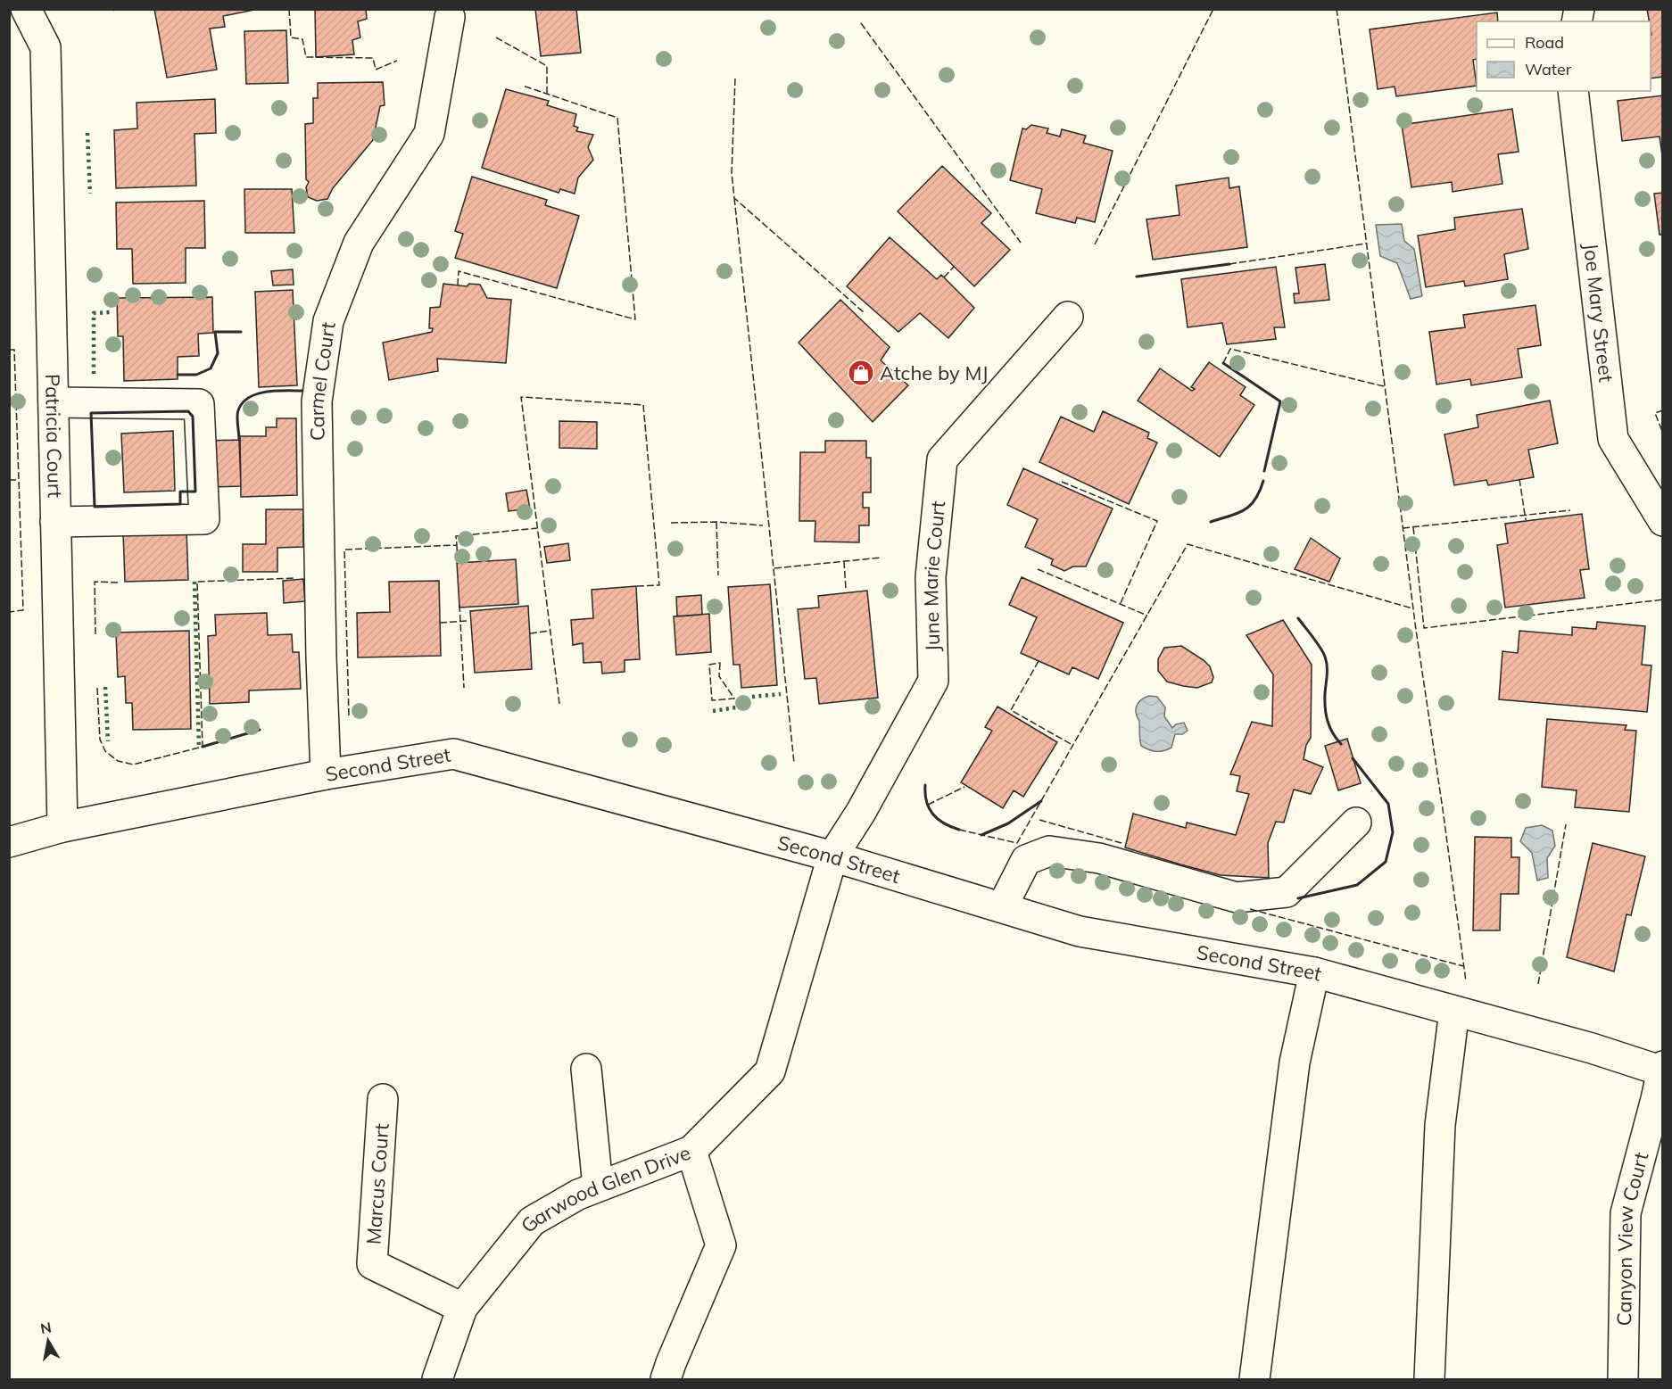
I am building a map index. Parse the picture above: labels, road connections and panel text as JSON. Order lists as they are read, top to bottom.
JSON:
{
  "streets": {
    "street": [
      "Joe Mary Street",
      "Carmel Court",
      "Patricia Court",
      "June Marie Court",
      "Second Street",
      "Marcus Court",
      "Garwood Glen Drive",
      "Canyon View Court"
    ]
  },
  "crossings": [
    ["Carmel Court", "Second Street"],
    ["Patricia Court", "Second Street"],
    ["June Marie Court", "Second Street"],
    ["June Marie Court", "Garwood Glen Drive"],
    ["Second Street", "Garwood Glen Drive"],
    ["Second Street", "Canyon View Court"],
    ["Marcus Court", "Garwood Glen Drive"]
  ],
  "places": {
    "shop": ["Atche by MJ"]
  },
  "legend": ["Road", "Water"],
  "north": "top"
}
